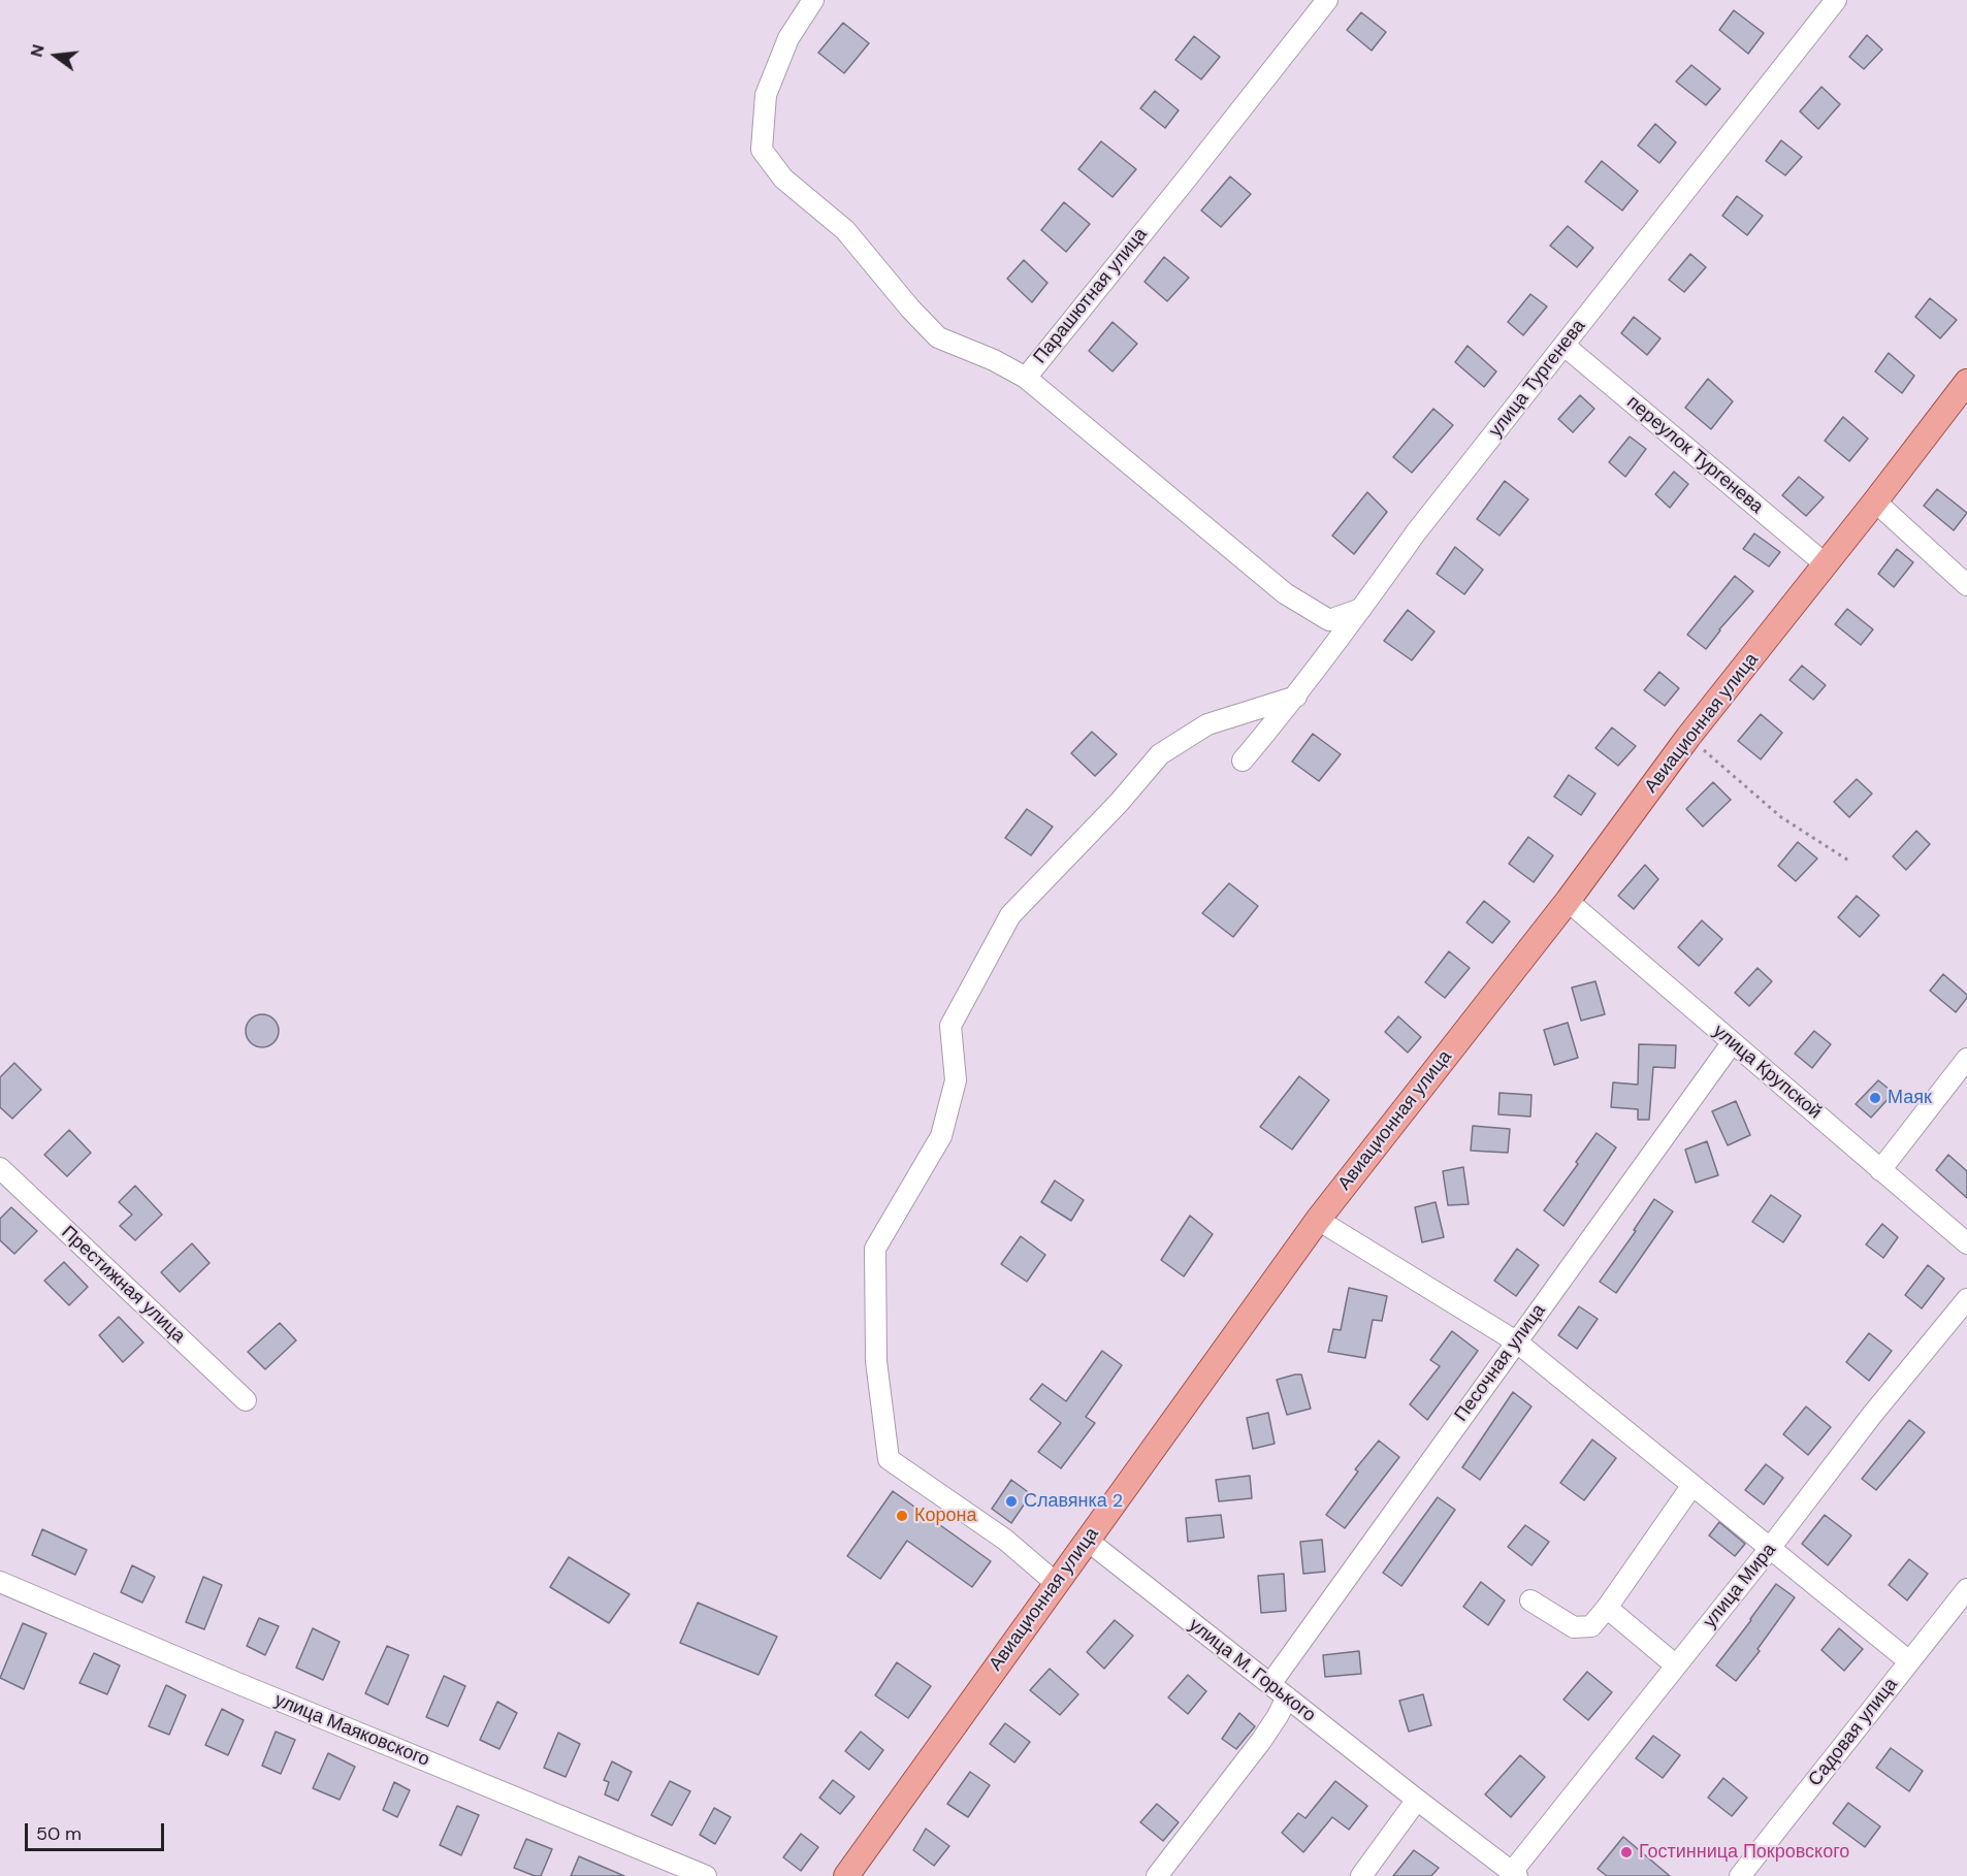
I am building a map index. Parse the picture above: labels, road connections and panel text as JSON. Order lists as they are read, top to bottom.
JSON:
{
  "streets": {
    "main road": ["Авиационная улица"],
    "street": [
      "Парашютная улица",
      "улица Тургенева",
      "переулок Тургенева",
      "улица Крупской",
      "Престижная улица",
      "Песочная улица",
      "улица Мира",
      "улица М. Горького",
      "улица Маяковского",
      "Садовая улица"
    ]
  },
  "crossings": [
    ["Парашютная улица", "улица Тургенева"],
    ["улица Тургенева", "переулок Тургенева"],
    ["переулок Тургенева", "Авиационная улица"],
    ["Авиационная улица", "улица Крупской"],
    ["Авиационная улица", "улица М. Горького"],
    ["улица Крупской", "Песочная улица"],
    ["Песочная улица", "улица М. Горького"],
    ["улица Мира", "улица М. Горького"]
  ],
  "places": [
    "Маяк",
    "Славянка 2",
    "Корона",
    "Гостинница Покровского"
  ],
  "scale_bar": "50 m",
  "north": "left"
}
